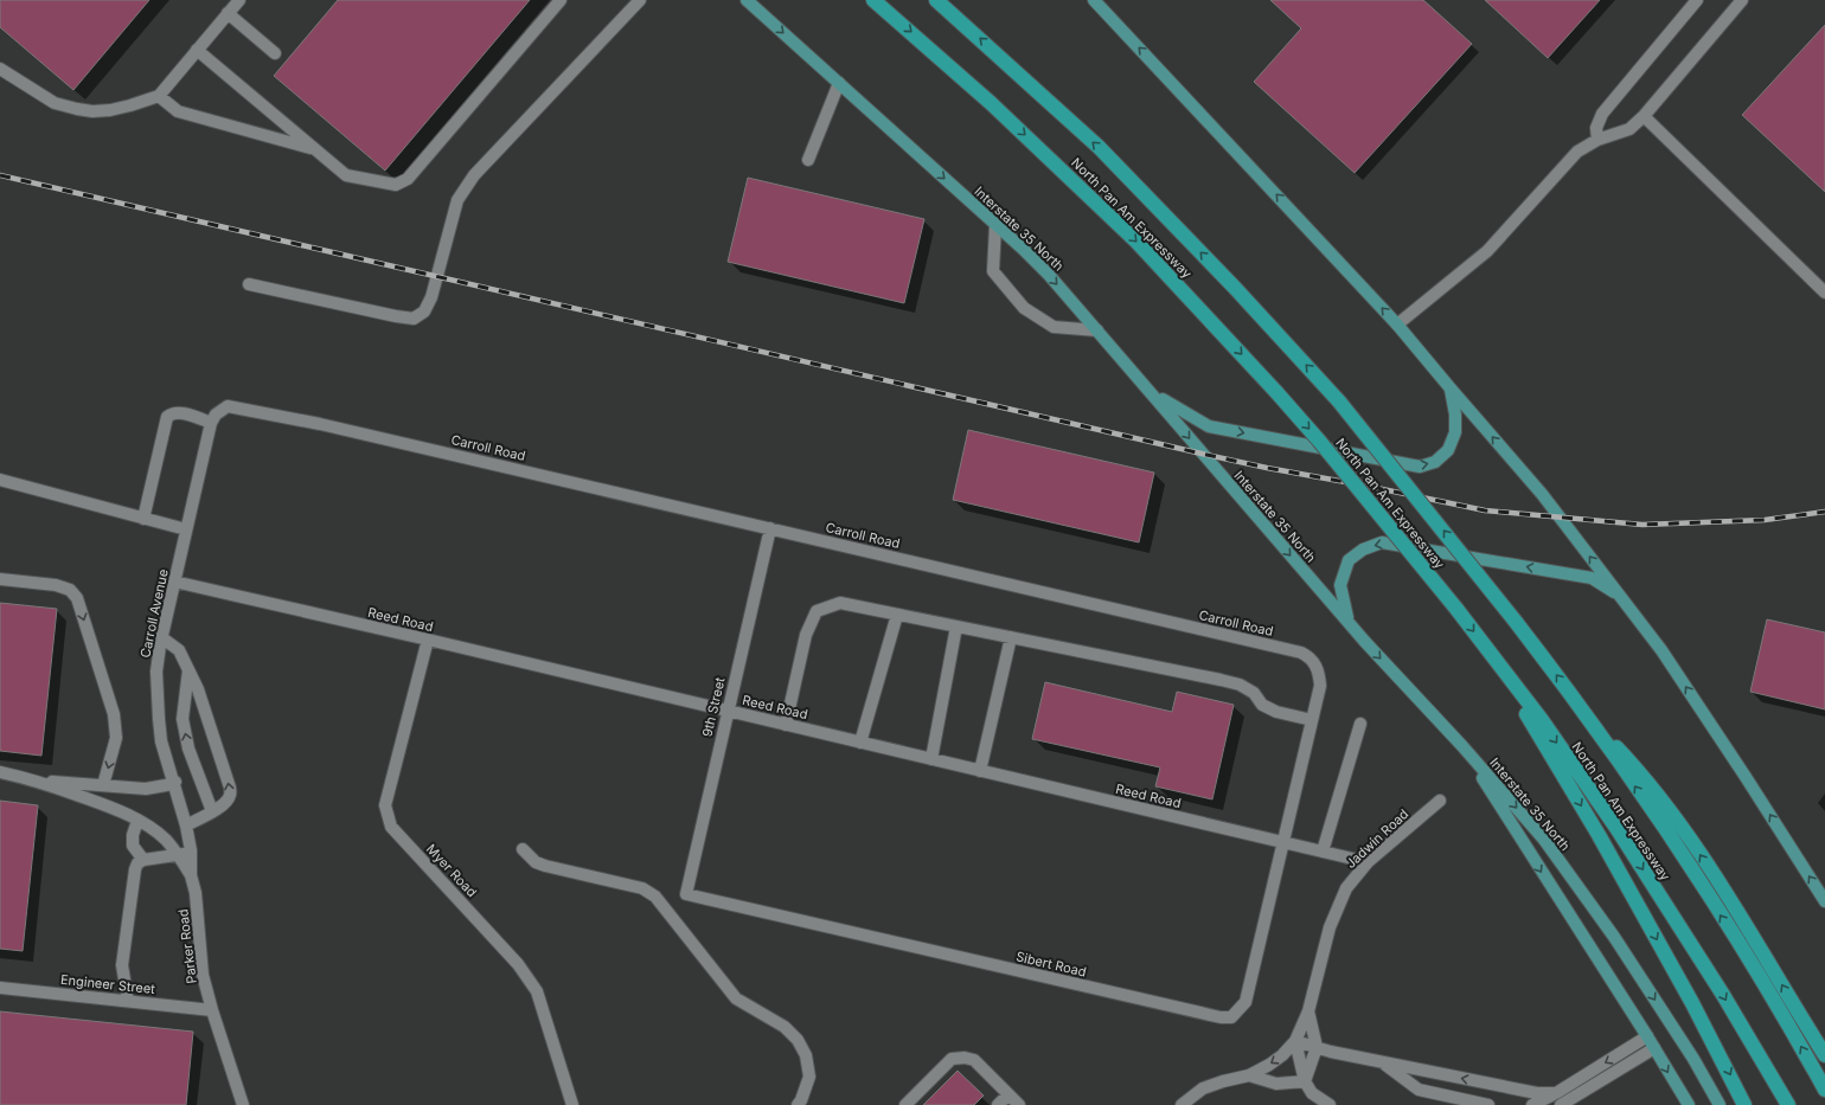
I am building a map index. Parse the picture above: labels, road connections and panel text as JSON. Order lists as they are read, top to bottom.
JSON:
{
  "streets": {
    "highway": ["North Pan Am Expressway"],
    "main road": ["Interstate 35 North"],
    "street": [
      "Carroll Road",
      "Carroll Avenue",
      "Reed Road",
      "9th Street",
      "Jadwin Road",
      "Myer Road",
      "Parker Road",
      "Sibert Road",
      "Engineer Street"
    ]
  },
  "crossings": [
    ["Carroll Road", "Carroll Avenue"],
    ["Carroll Road", "Reed Road"],
    ["Carroll Road", "9th Street"],
    ["Carroll Road", "Sibert Road"],
    ["Carroll Avenue", "Reed Road"],
    ["Carroll Avenue", "Parker Road"],
    ["Reed Road", "9th Street"],
    ["Reed Road", "Jadwin Road"],
    ["Reed Road", "Myer Road"],
    ["Reed Road", "Sibert Road"],
    ["9th Street", "Sibert Road"],
    ["Parker Road", "Engineer Street"]
  ]
}
